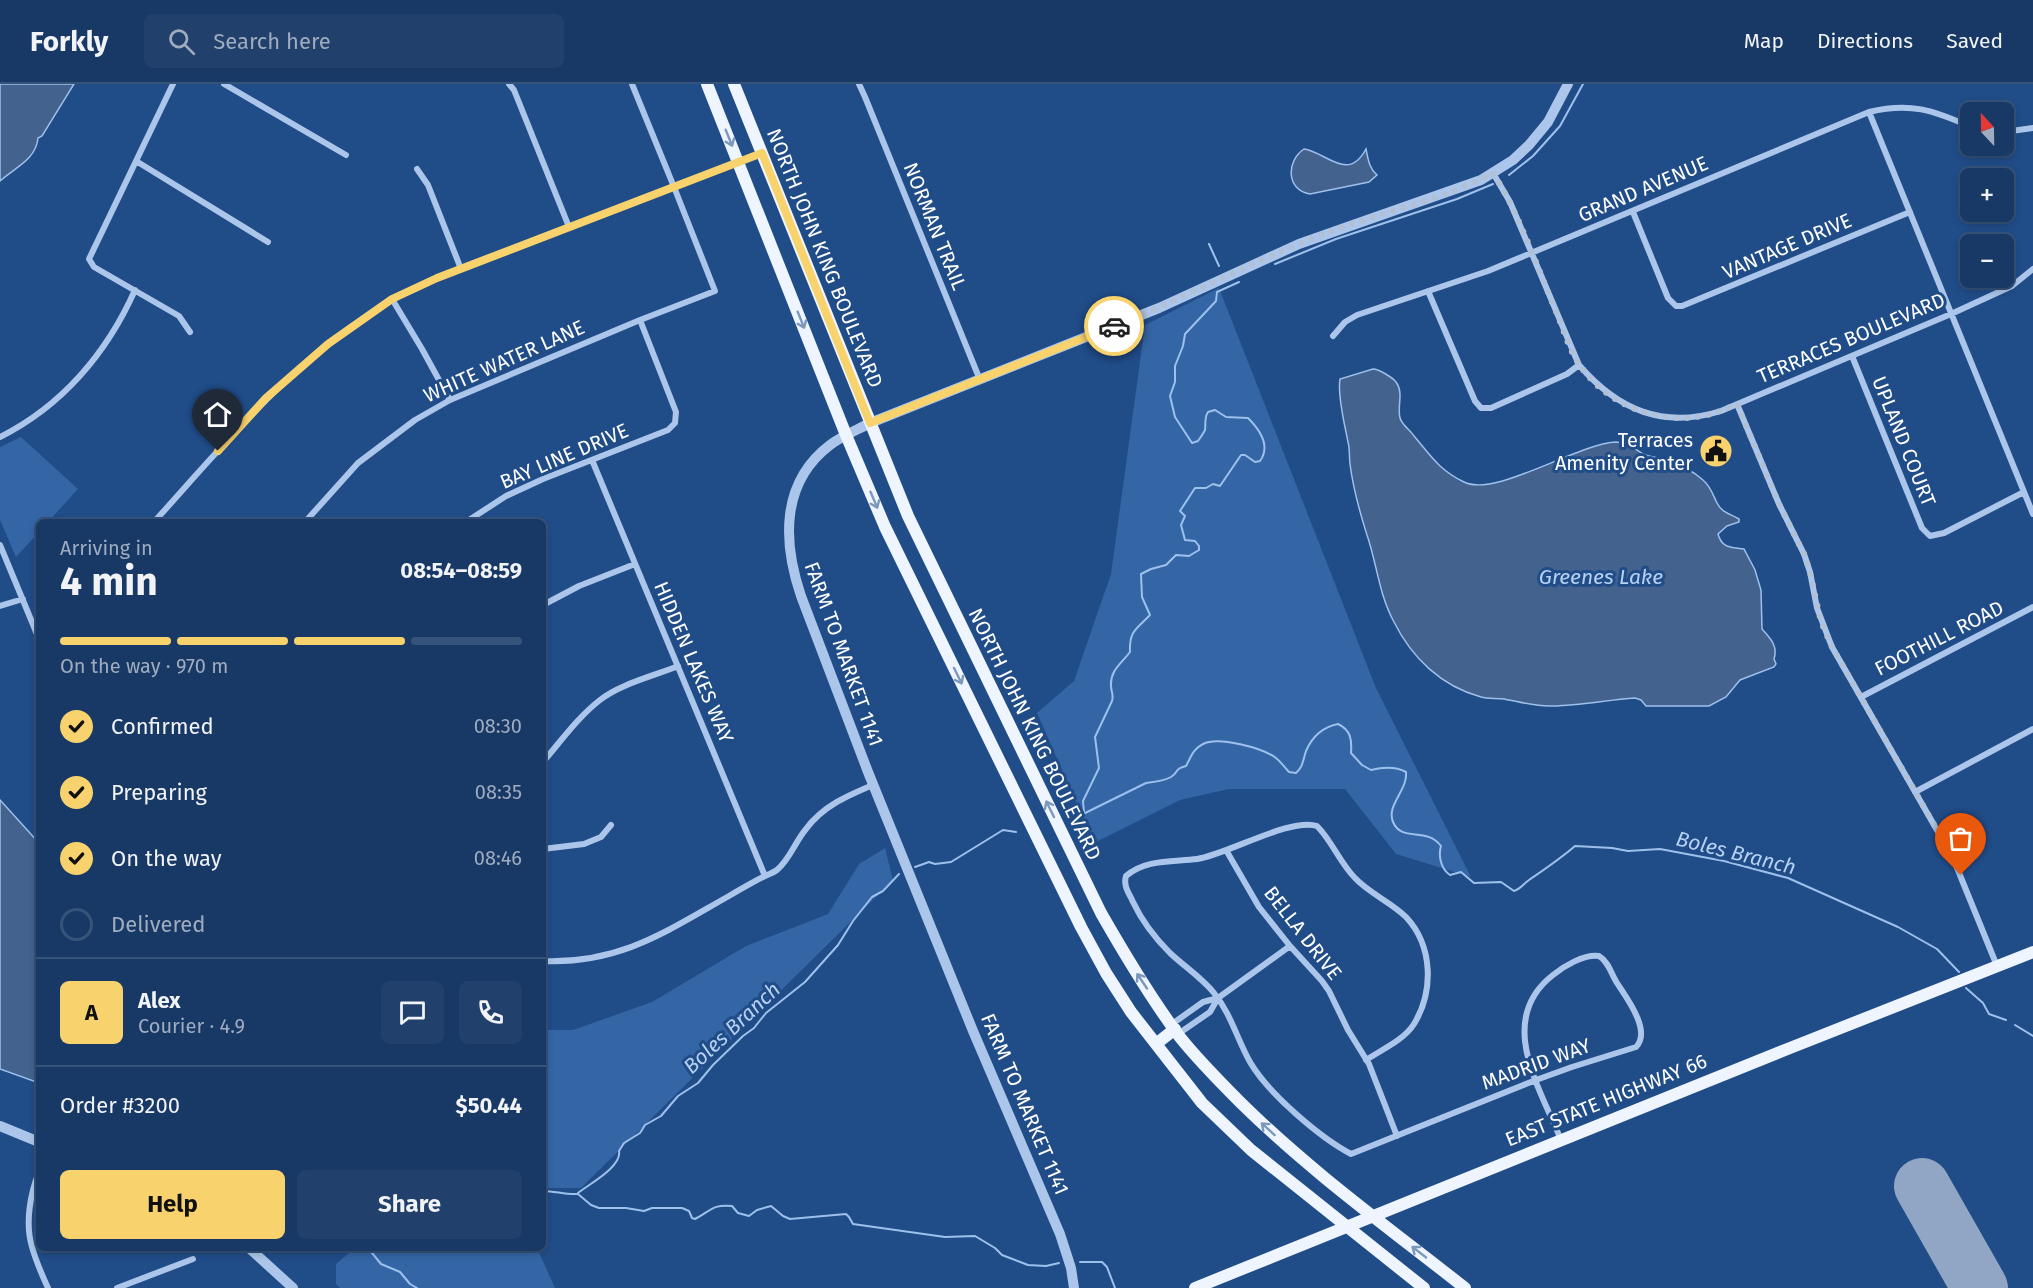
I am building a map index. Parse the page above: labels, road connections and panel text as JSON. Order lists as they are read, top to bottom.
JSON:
{
  "streets": {
    "main road": ["NORTH JOHN KING BOULEVARD", "EAST STATE HIGHWAY 66"],
    "street": [
      "GRAND AVENUE",
      "NORMAN TRAIL",
      "VANTAGE DRIVE",
      "TERRACES BOULEVARD",
      "WHITE WATER LANE",
      "UPLAND COURT",
      "BAY LINE DRIVE",
      "FOOTHILL ROAD",
      "FARM TO MARKET 1141",
      "HIDDEN LAKES WAY",
      "BELLA DRIVE",
      "MADRID WAY"
    ]
  },
  "crossings": [
    ["GRAND AVENUE", "VANTAGE DRIVE"],
    ["GRAND AVENUE", "TERRACES BOULEVARD"],
    ["NORMAN TRAIL", "FARM TO MARKET 1141"],
    ["NORTH JOHN KING BOULEVARD", "FARM TO MARKET 1141"],
    ["NORTH JOHN KING BOULEVARD", "EAST STATE HIGHWAY 66"],
    ["TERRACES BOULEVARD", "UPLAND COURT"],
    ["TERRACES BOULEVARD", "FARM TO MARKET 1141"],
    ["WHITE WATER LANE", "BAY LINE DRIVE"],
    ["BAY LINE DRIVE", "HIDDEN LAKES WAY"],
    ["BELLA DRIVE", "MADRID WAY"]
  ],
  "water": ["Greenes Lake", "Boles Branch"],
  "places": {
    "public building": ["Terraces Amenity Center"]
  },
  "north": "top",
  "page": {
    "header": "Forkly",
    "search": "Search here",
    "nav": ["Map", "Directions", "Saved"],
    "map_buttons": ["+", "−"],
    "heading": ["4 min", "Arriving in", "08:54–08:59"],
    "panel": [
      "Alex",
      "Courier · 4.9",
      "Order #3200",
      "$50.44"
    ],
    "bar": "On the way · 970 m",
    "list": [
      ["Confirmed", "08:30"],
      ["Preparing", "08:35"],
      ["On the way", "08:46"],
      "Delivered"
    ],
    "round": "A",
    "buttons": ["Help", "Share"]
  }
}
